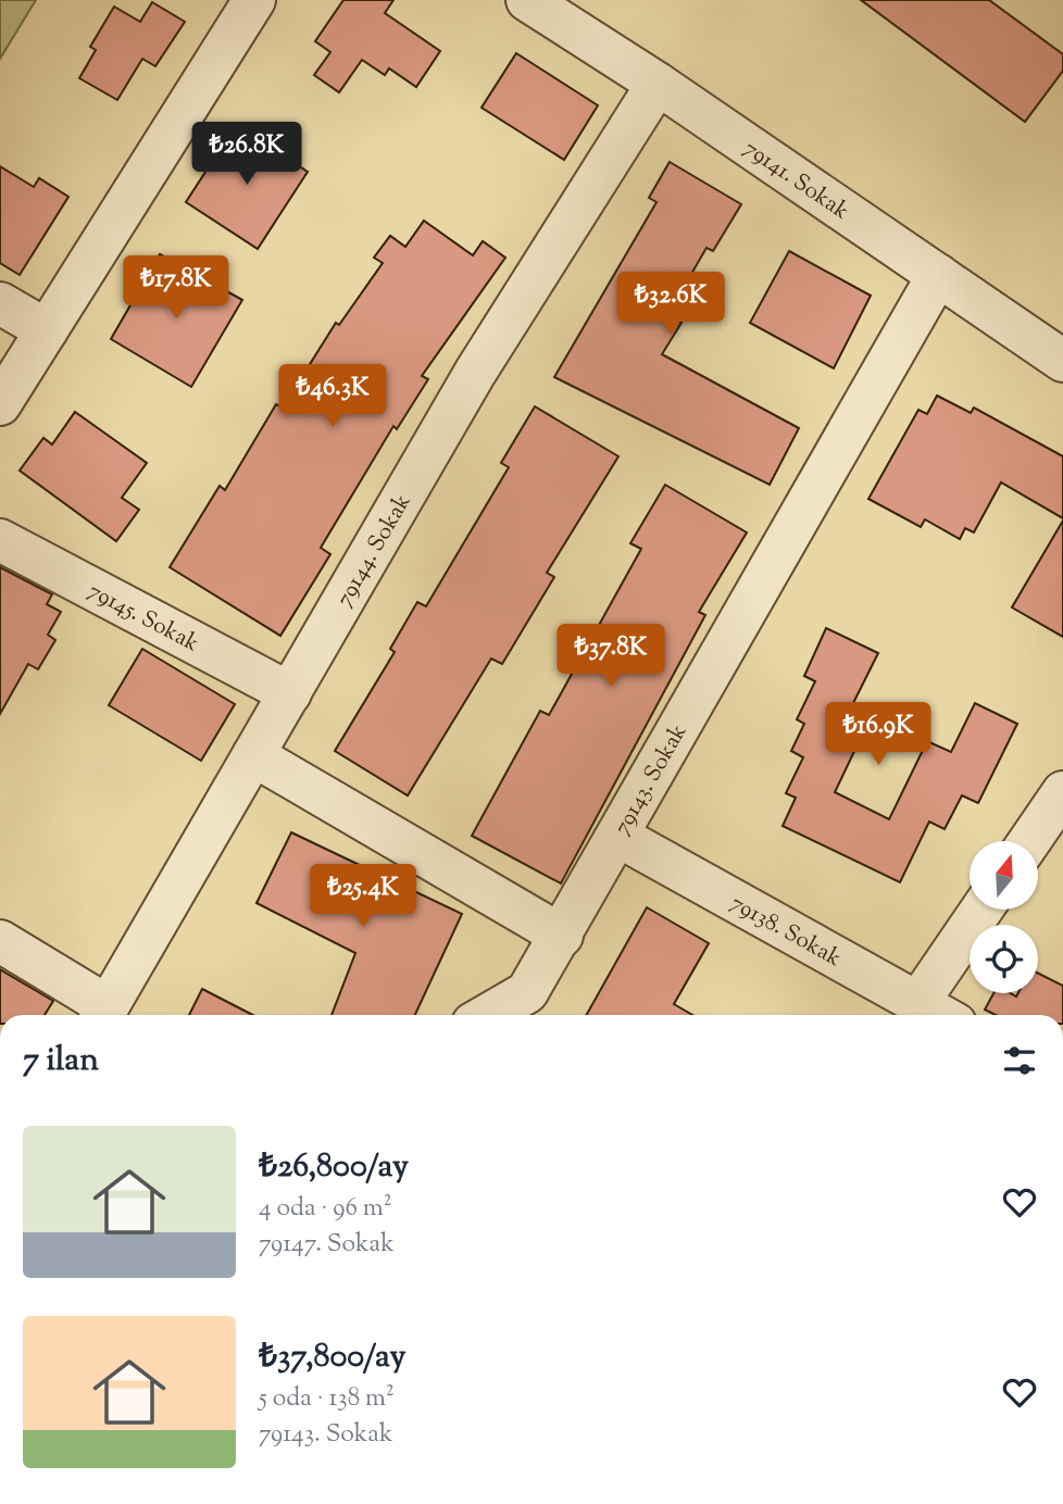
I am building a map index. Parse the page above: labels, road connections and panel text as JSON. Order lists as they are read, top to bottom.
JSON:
{
  "streets": {
    "street": [
      "79141. Sokak",
      "79144. Sokak",
      "79145. Sokak",
      "79143. Sokak",
      "79138. Sokak"
    ]
  },
  "crossings": [
    ["79141. Sokak", "79144. Sokak"],
    ["79141. Sokak", "79143. Sokak"],
    ["79144. Sokak", "79145. Sokak"],
    ["79143. Sokak", "79138. Sokak"]
  ],
  "north": "top",
  "page": {
    "price": [
      "₺26.8K",
      "₺17.8K",
      "₺32.6K",
      "₺46.3K",
      "₺37.8K",
      "₺16.9K",
      "₺25.4K"
    ],
    "heading": "7 ilan",
    "list": [
      {
        "name": "₺26,800/ay",
        "note": "4 oda · 96 m² · 79147. Sokak"
      },
      {
        "name": "₺37,800/ay",
        "note": "5 oda · 138 m² · 79143. Sokak"
      }
    ]
  }
}
